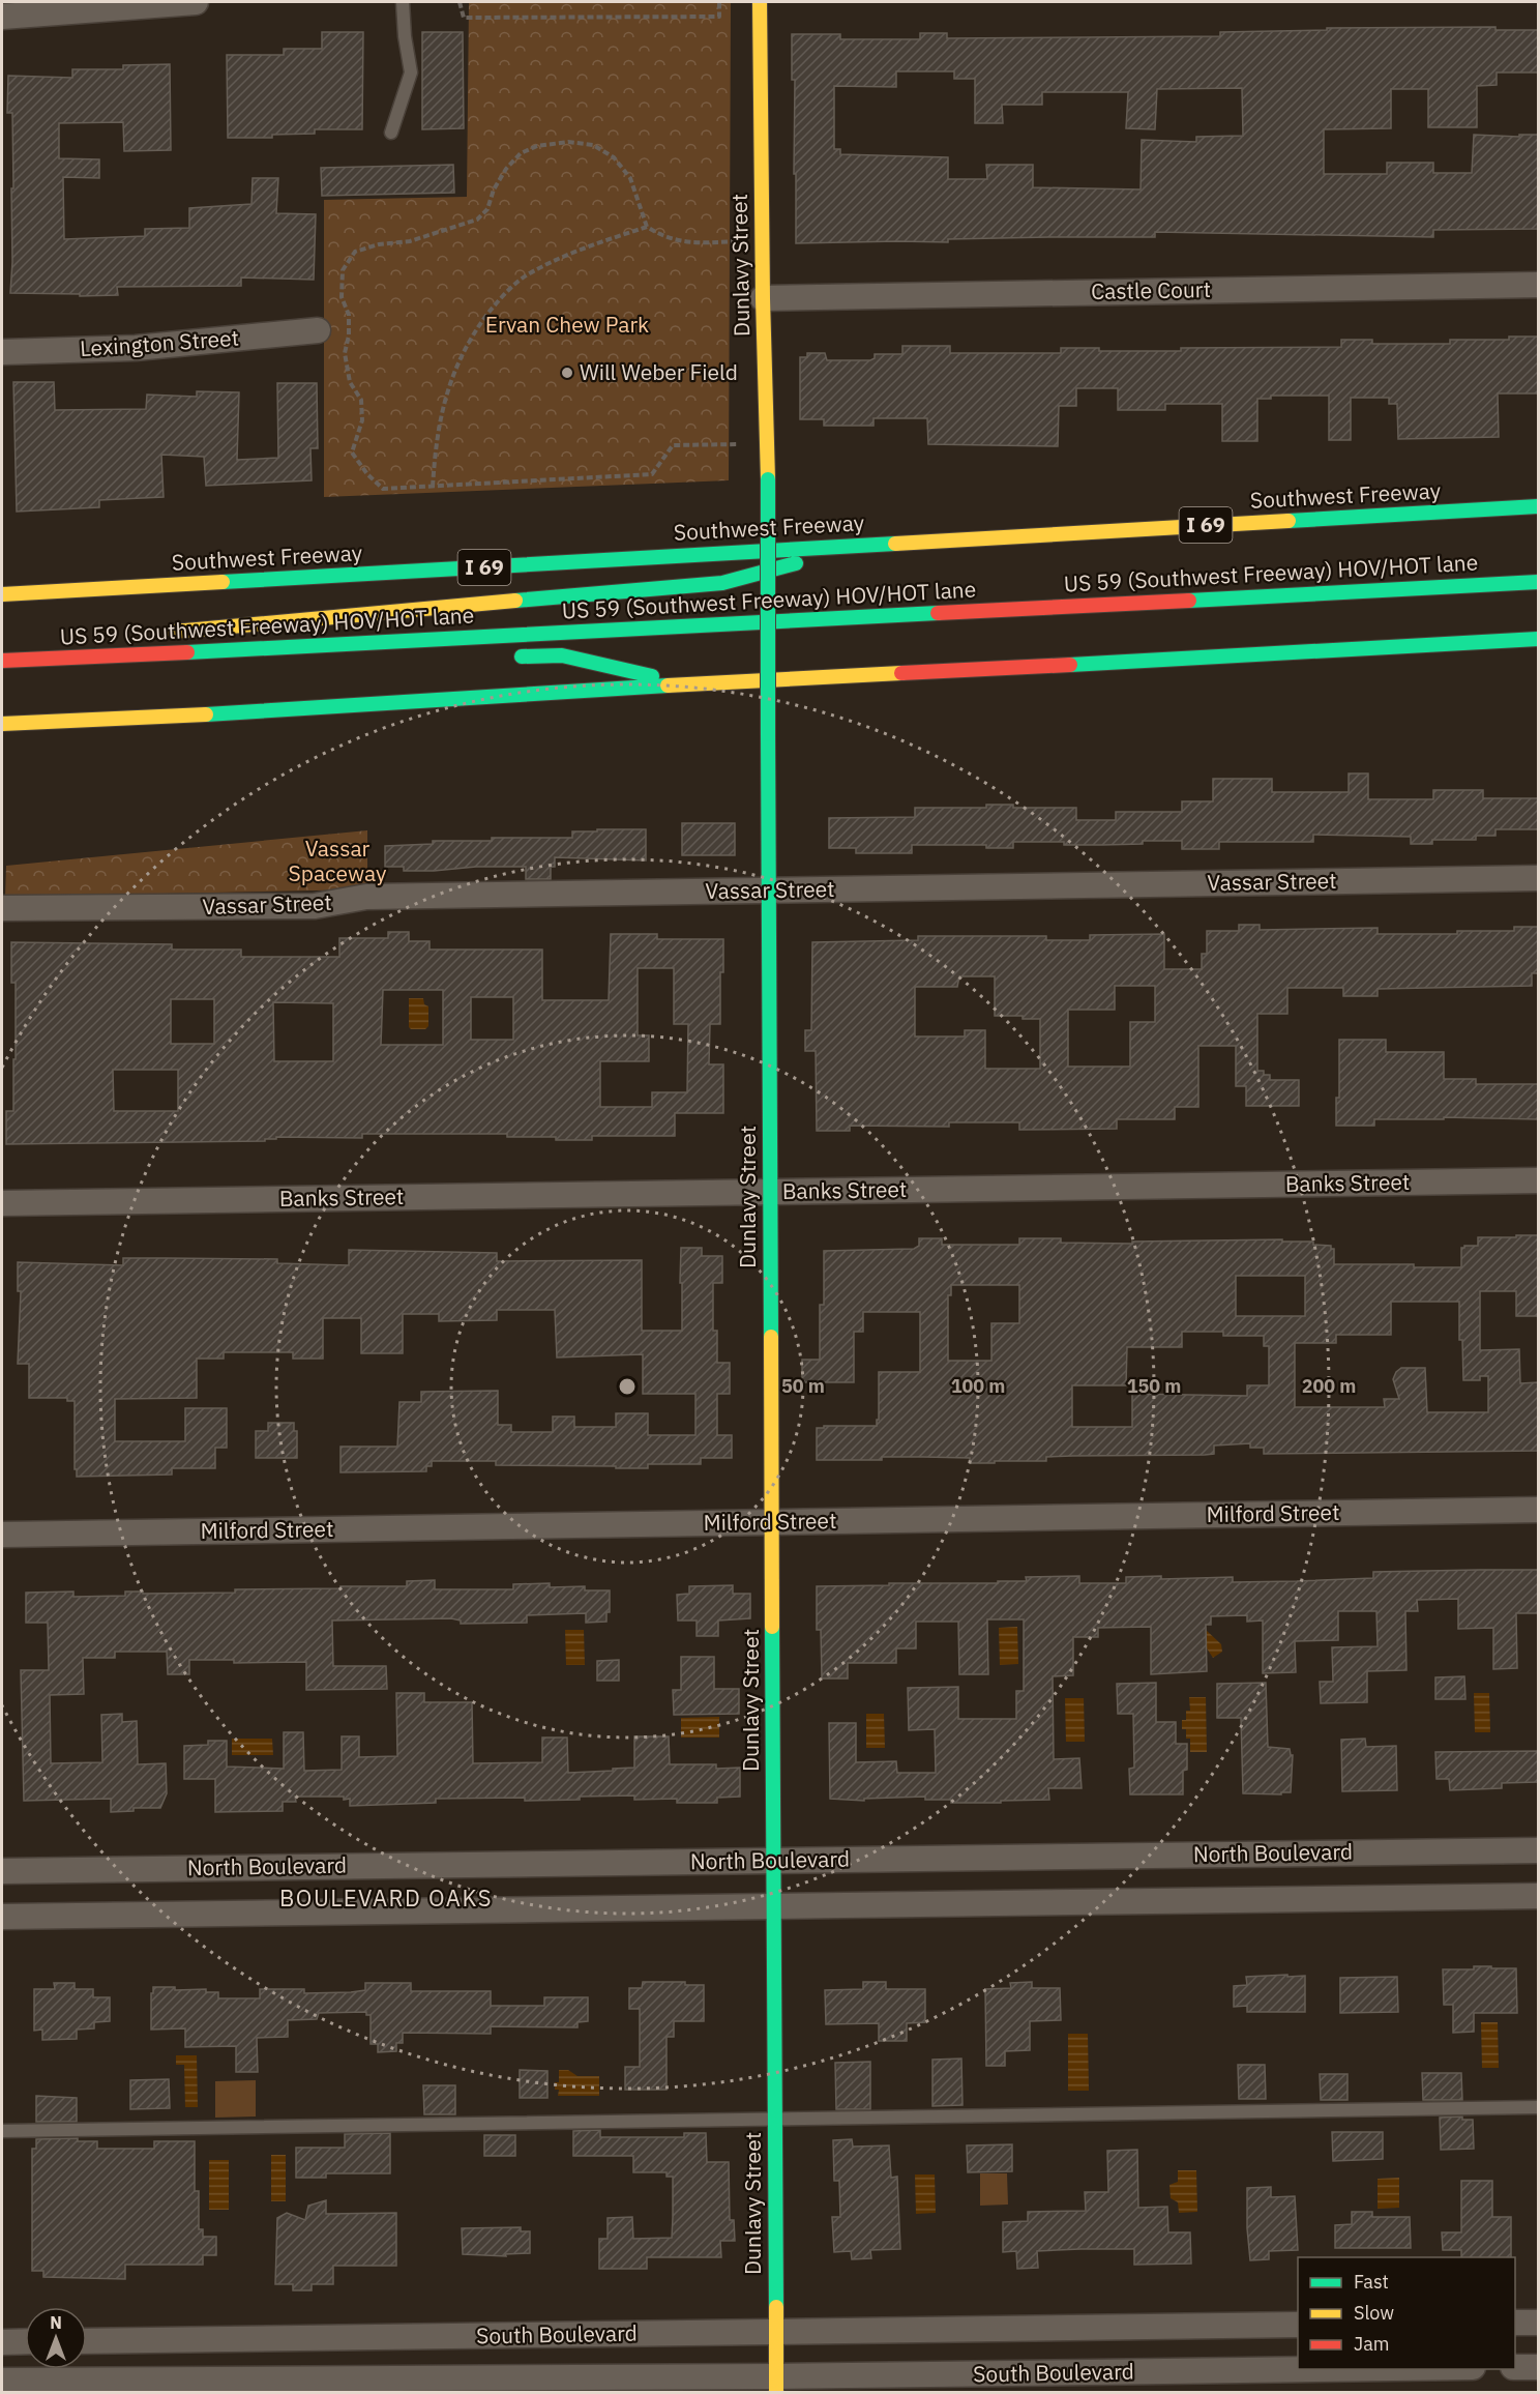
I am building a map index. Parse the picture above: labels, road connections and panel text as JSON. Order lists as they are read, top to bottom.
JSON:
{
  "streets": {
    "main road": [
      "Dunlavy Street",
      "Southwest Freeway",
      "I 69",
      "US 59 (Southwest Freeway) HOV/HOT lane"
    ],
    "street": [
      "Castle Court",
      "Lexington Street",
      "Vassar Street",
      "Banks Street",
      "Milford Street",
      "North Boulevard",
      "South Boulevard"
    ]
  },
  "crossings": [
    ["Dunlavy Street", "Castle Court"],
    ["Dunlavy Street", "Vassar Street"],
    ["Dunlavy Street", "Banks Street"],
    ["Dunlavy Street", "Milford Street"],
    ["Dunlavy Street", "North Boulevard"],
    ["Dunlavy Street", "South Boulevard"]
  ],
  "districts": ["BOULEVARD OAKS"],
  "parks": ["Ervan Chew Park", "Vassar Spaceway"],
  "places": ["Will Weber Field"],
  "legend": ["Fast", "Slow", "Jam"],
  "north": "top",
  "rings": [
    "50 m",
    "100 m",
    "150 m",
    "200 m"
  ]
}
